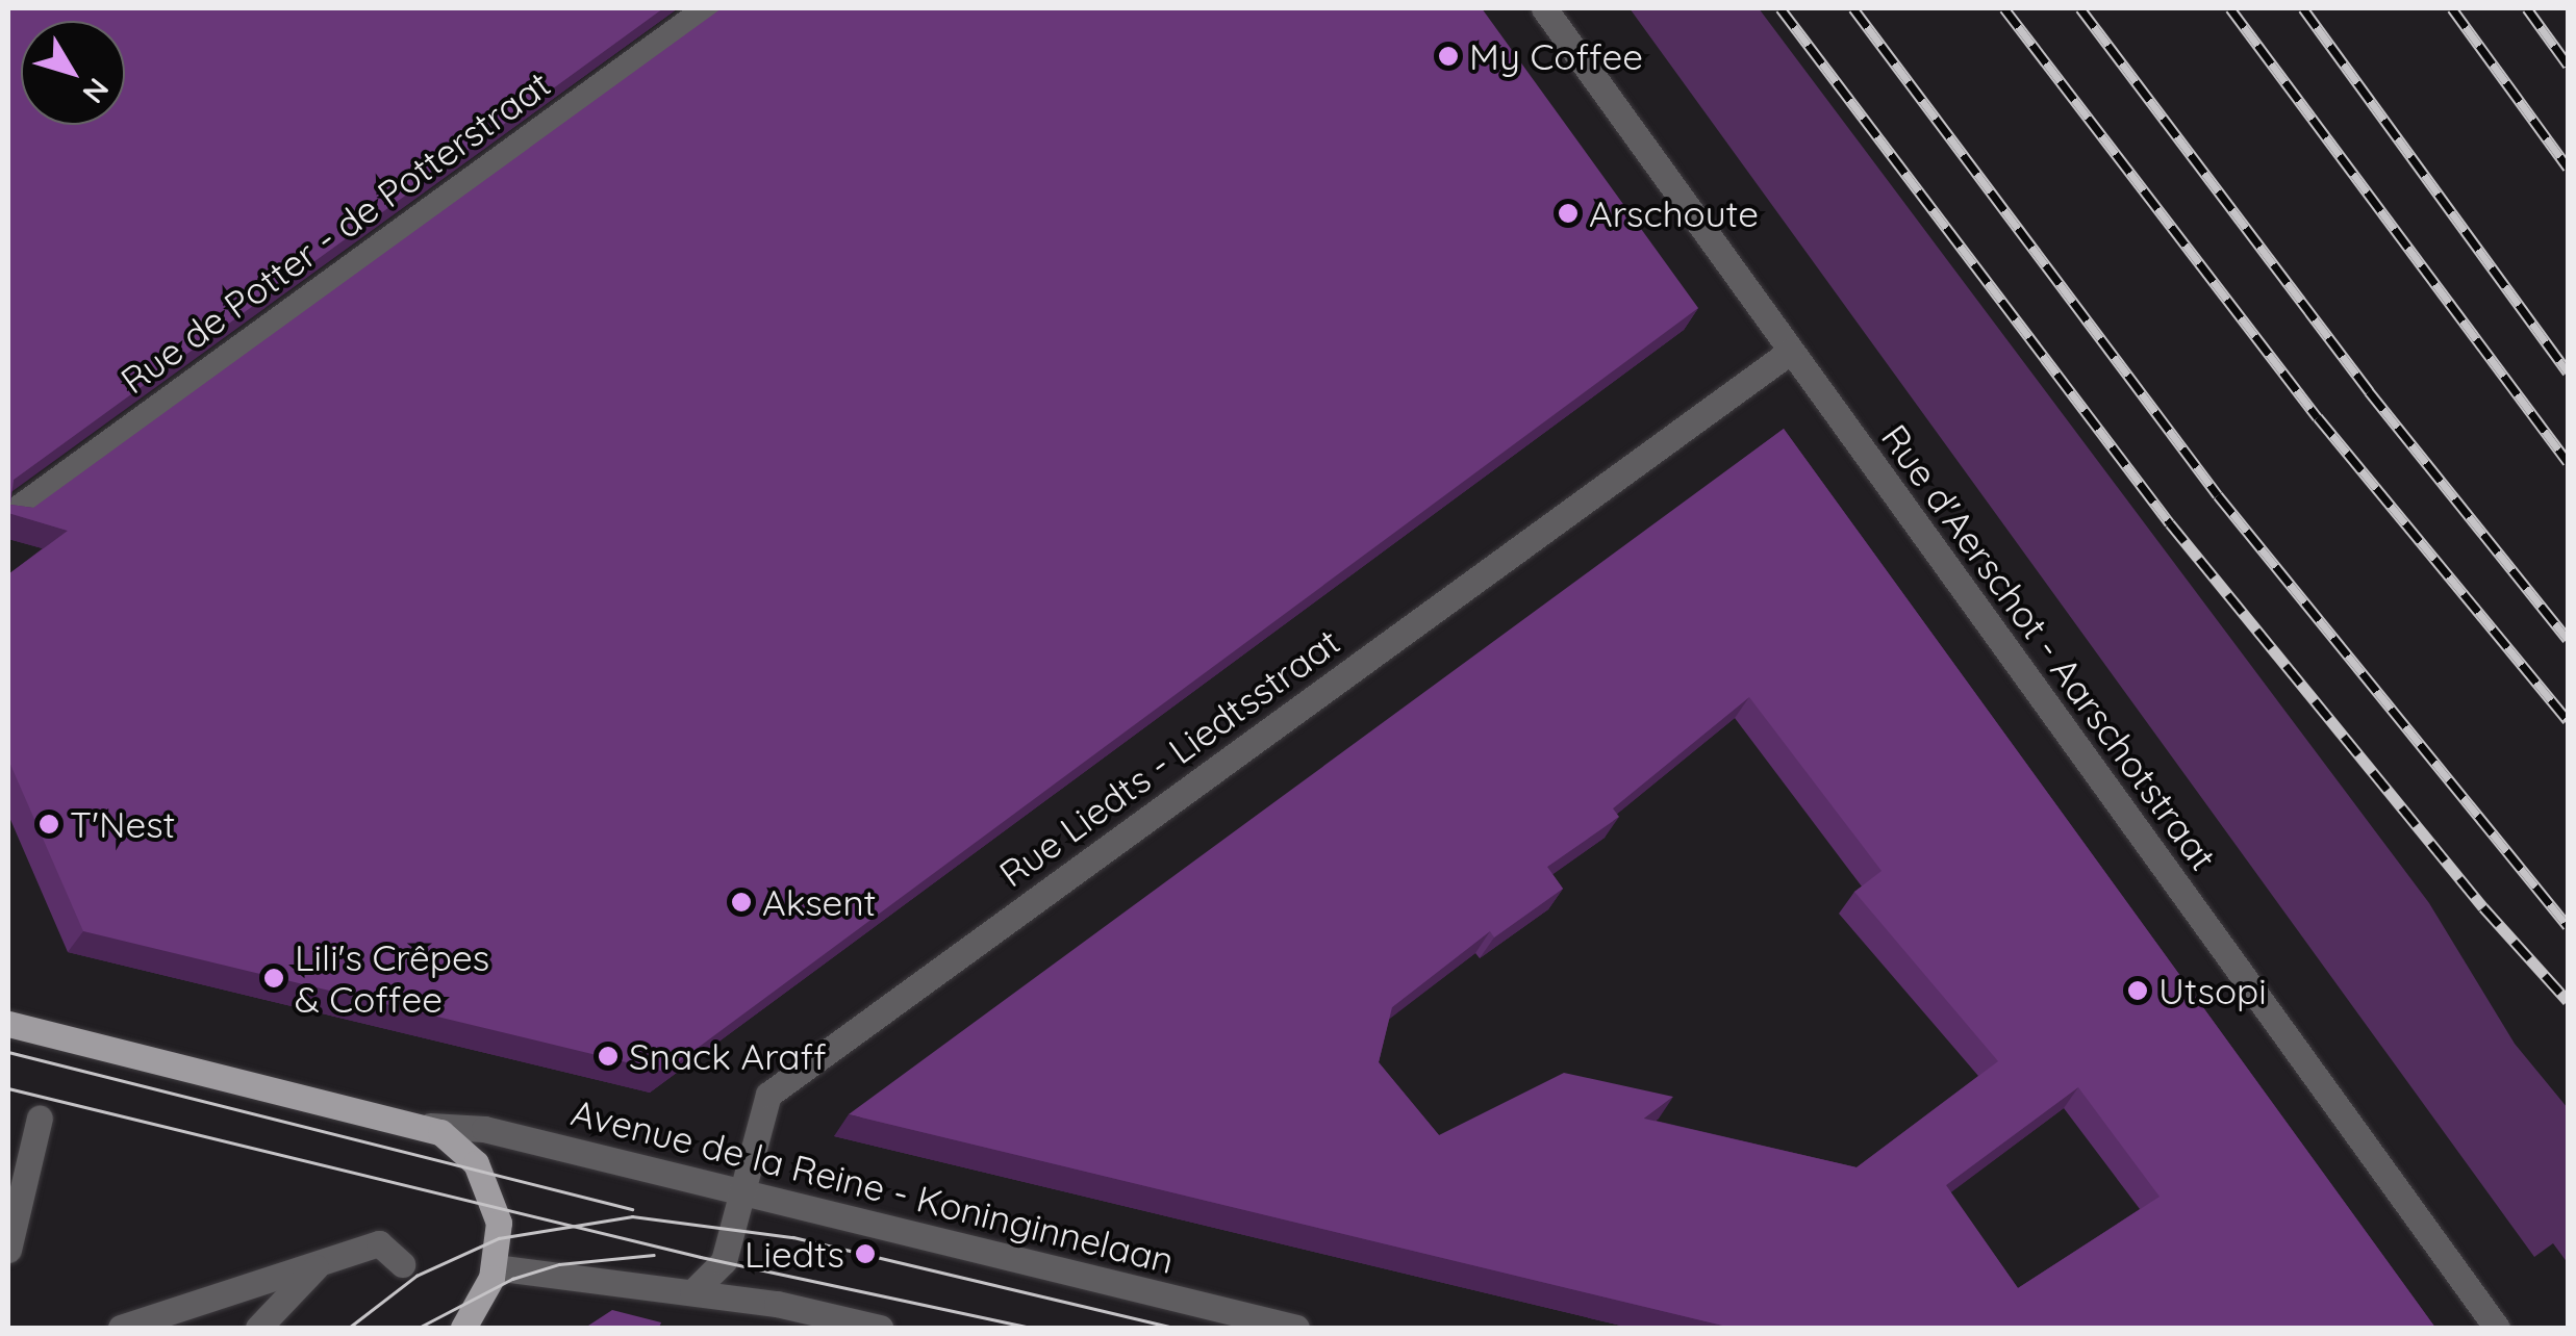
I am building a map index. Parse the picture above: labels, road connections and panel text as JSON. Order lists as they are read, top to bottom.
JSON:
{
  "streets": {
    "street": [
      "Rue de Potter - de Potterstraat",
      "Rue d'Aerschot - Aarschotstraat",
      "Rue Liedts - Liedtsstraat",
      "Avenue de la Reine - Koninginnelaan"
    ]
  },
  "crossings": [
    ["Rue d'Aerschot - Aarschotstraat", "Rue Liedts - Liedtsstraat"],
    ["Rue Liedts - Liedtsstraat", "Avenue de la Reine - Koninginnelaan"]
  ],
  "places": [
    "My Coffee",
    "Arschoute",
    "T'Nest",
    "Aksent",
    "Lili's Crêpes & Coffee",
    "Utsopi",
    "Snack Araff",
    "Liedts"
  ],
  "north": "bottom right"
}
